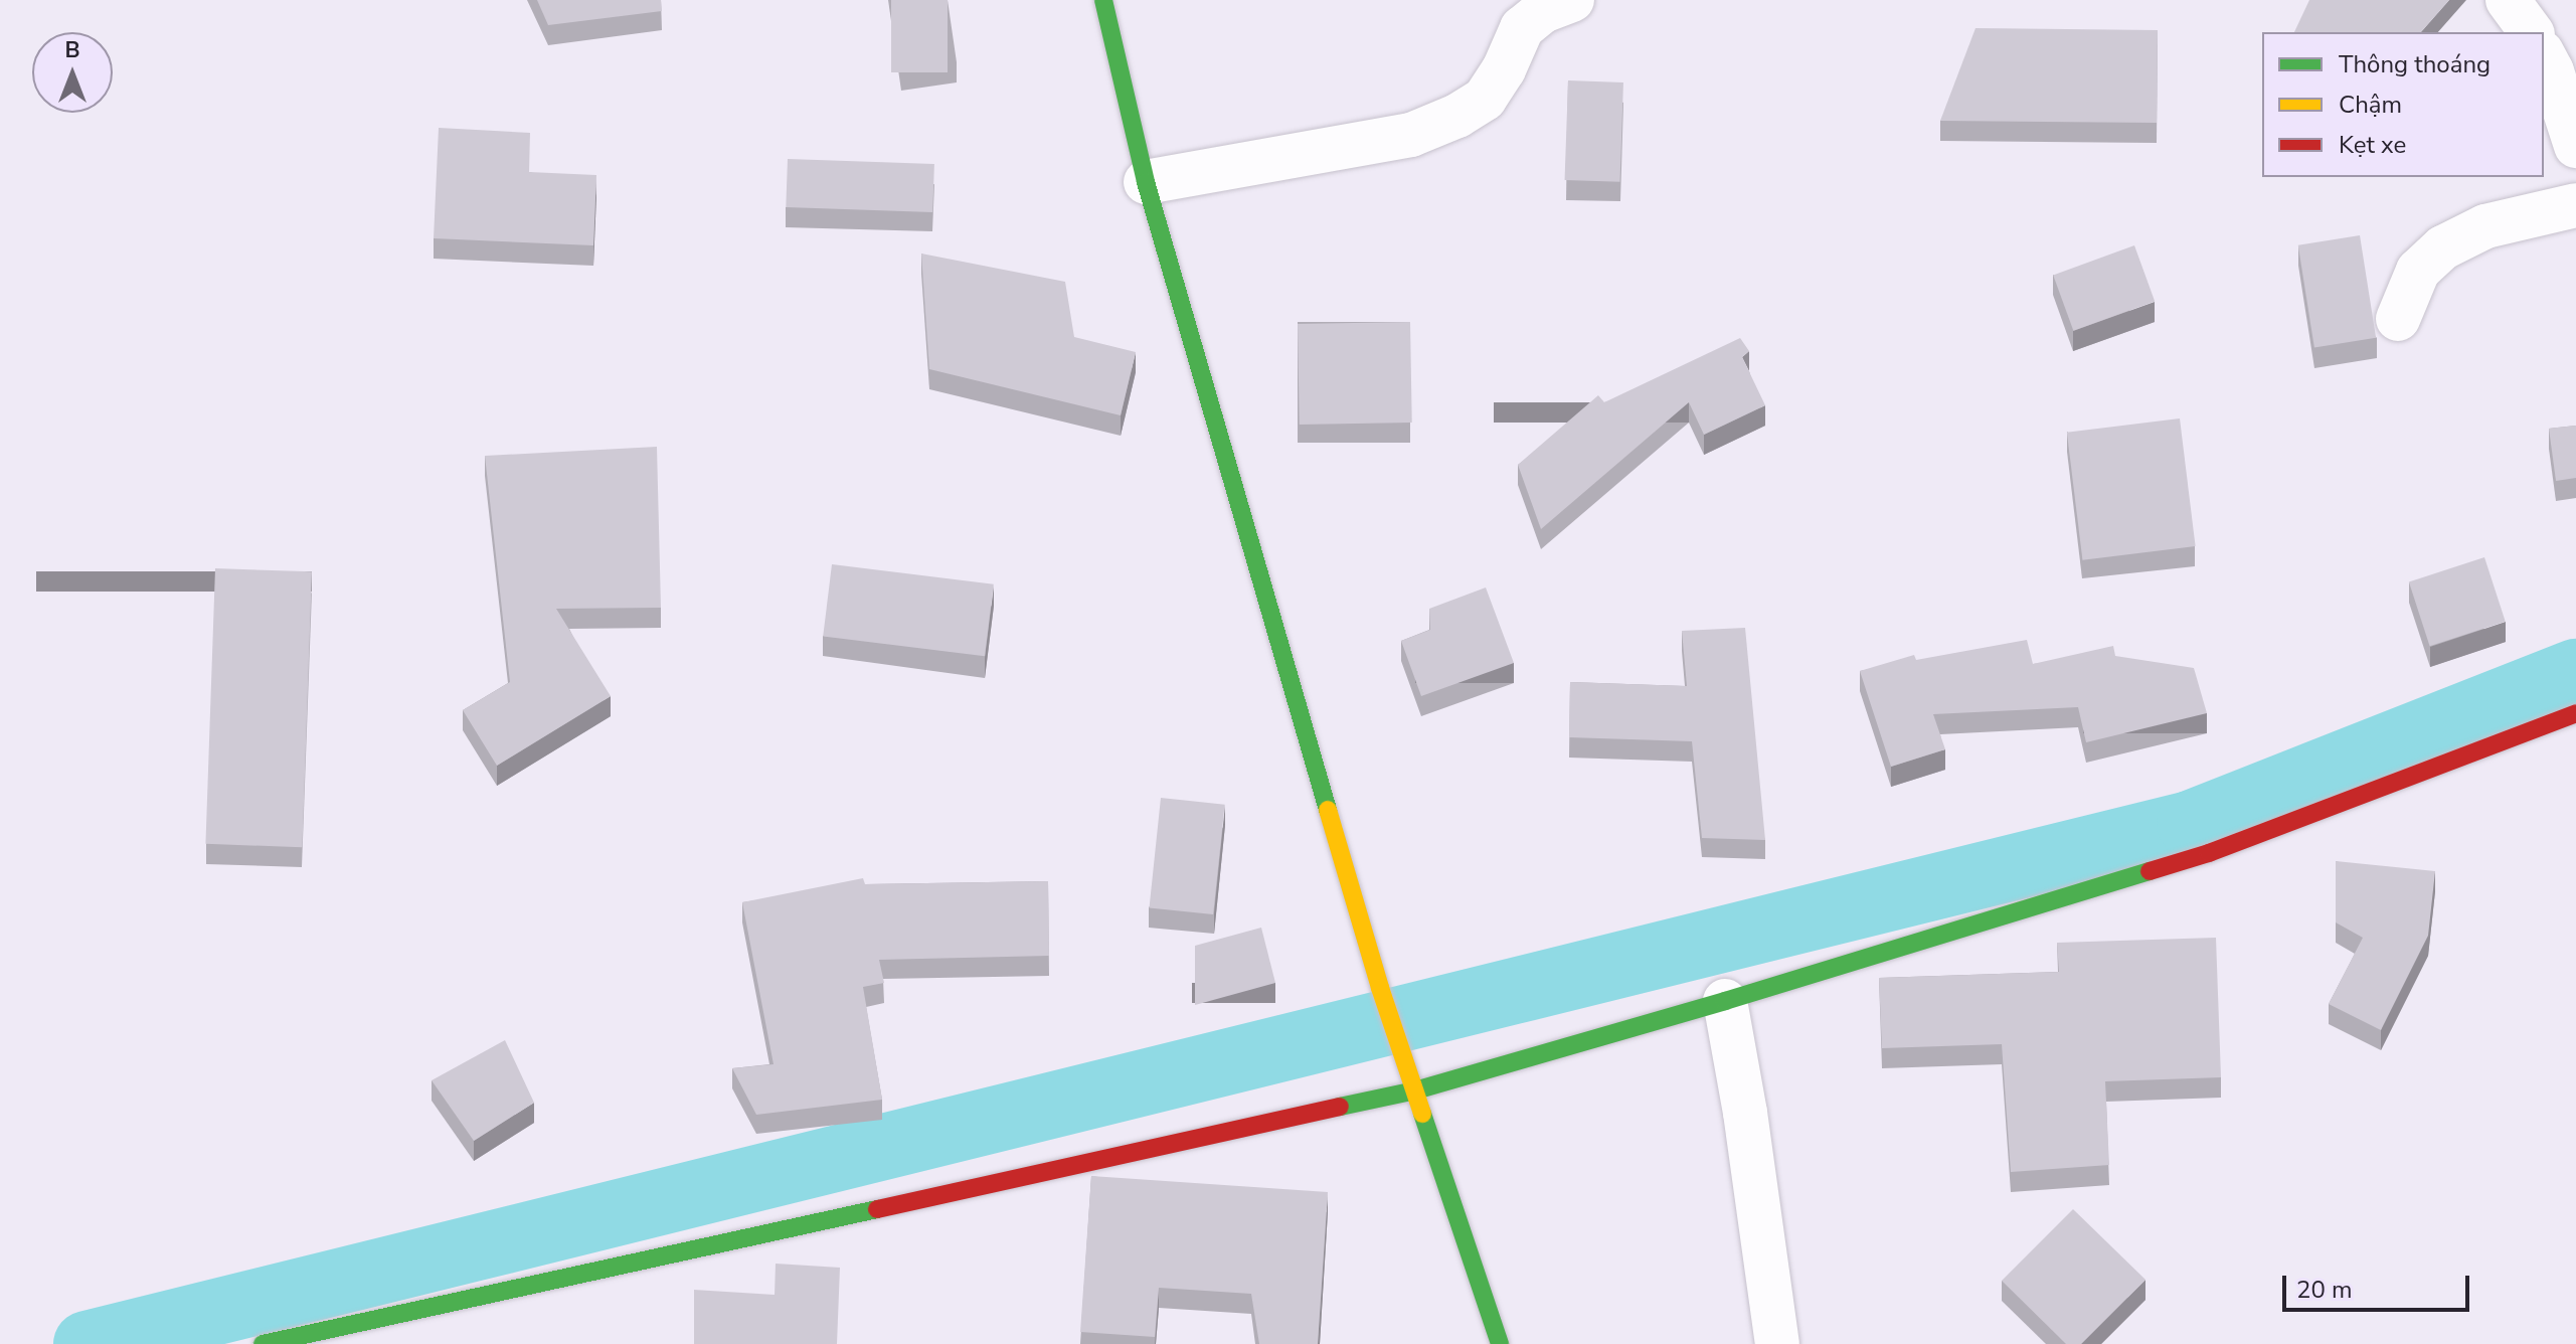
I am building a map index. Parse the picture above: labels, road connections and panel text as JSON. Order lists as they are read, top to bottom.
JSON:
{
  "legend": ["Thông thoáng", "Chậm", "Kẹt xe"],
  "scale_bar": "20 m",
  "north": "top"
}
